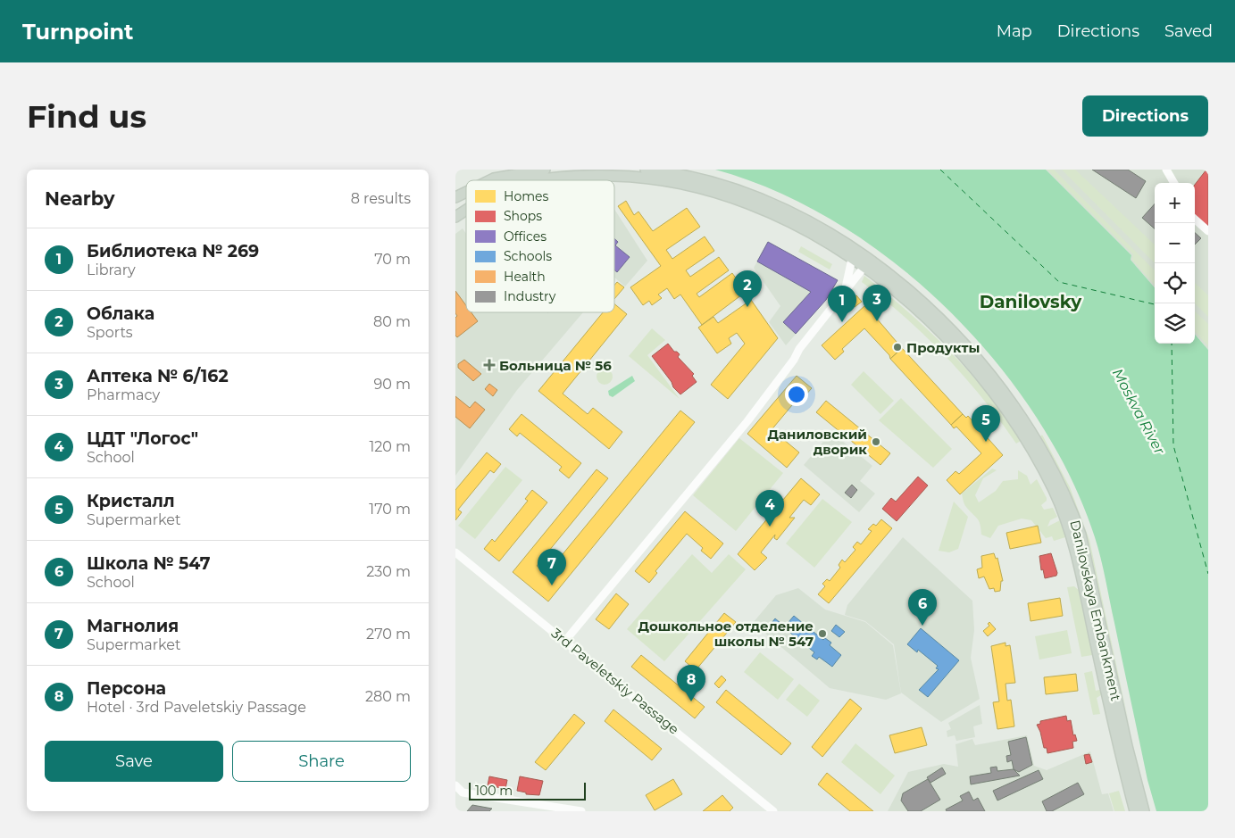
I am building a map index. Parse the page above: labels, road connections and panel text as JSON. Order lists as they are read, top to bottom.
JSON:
{
  "streets": {
    "main road": ["Danilovskaya Embankment"],
    "street": ["3rd Paveletskiy Passage"]
  },
  "districts": ["Danilovsky"],
  "water": ["Moskva River"],
  "places": {
    "other": ["Продукты", "Даниловский дворик", "Дошкольное отделение школы № 547"],
    "health": ["Больница № 56"]
  },
  "legend": [
    "Homes",
    "Shops",
    "Offices",
    "Schools",
    "Health",
    "Industry"
  ],
  "scale_bar": "100 m",
  "page": {
    "header": "Turnpoint",
    "nav": ["Map", "Directions", "Saved"],
    "buttons": [
      "Directions",
      ["Save", "Share"]
    ],
    "title": "Find us",
    "heading": ["Nearby", "8 results"],
    "map_buttons": ["+", "−"],
    "list": [
      {
        "mark": "1",
        "name": "Библиотека № 269",
        "note": "Library",
        "value": "70 m"
      },
      {
        "mark": "2",
        "name": "Облака",
        "note": "Sports",
        "value": "80 m"
      },
      {
        "mark": "3",
        "name": "Аптека № 6/162",
        "note": "Pharmacy",
        "value": "90 m"
      },
      {
        "mark": "4",
        "name": "ЦДТ \"Логос\"",
        "note": "School",
        "value": "120 m"
      },
      {
        "mark": "5",
        "name": "Кристалл",
        "note": "Supermarket",
        "value": "170 m"
      },
      {
        "mark": "6",
        "name": "Школа № 547",
        "note": "School",
        "value": "230 m"
      },
      {
        "mark": "7",
        "name": "Магнолия",
        "note": "Supermarket",
        "value": "270 m"
      },
      {
        "mark": "8",
        "name": "Персона",
        "note": "Hotel · 3rd Paveletskiy Passage",
        "value": "280 m"
      }
    ],
    "pins": [
      "2",
      "3",
      "1",
      "5",
      "4",
      "7",
      "6",
      "8"
    ],
    "scale": "100 m"
  }
}
